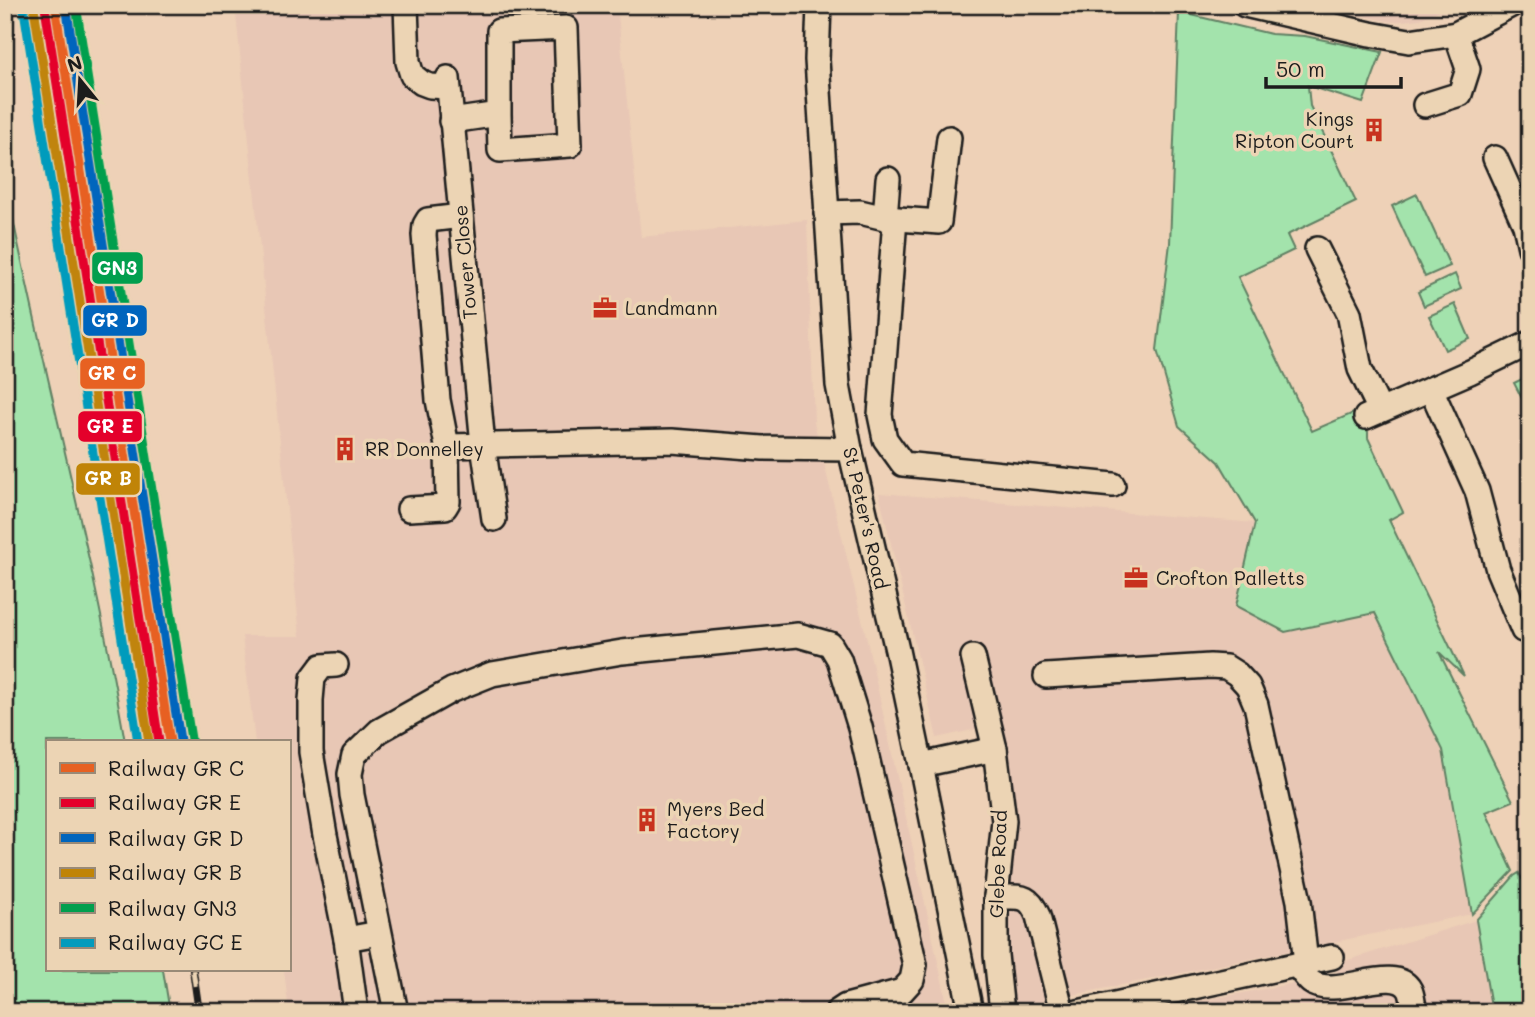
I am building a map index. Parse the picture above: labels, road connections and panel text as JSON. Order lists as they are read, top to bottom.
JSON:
{
  "streets": {
    "street": ["Tower Close", "St Peter's Road", "Glebe Road"]
  },
  "places": {
    "building": ["Kings Ripton Court", "RR Donnelley", "Myers Bed Factory"],
    "office": ["Landmann", "Crofton Palletts"]
  },
  "lines": ["rail line GN3"],
  "legend": [
    "Railway GR C",
    "Railway GR E",
    "Railway GR D",
    "Railway GR B",
    "Railway GN3",
    "Railway GC E"
  ],
  "scale_bar": "50 m",
  "north": "top"
}
